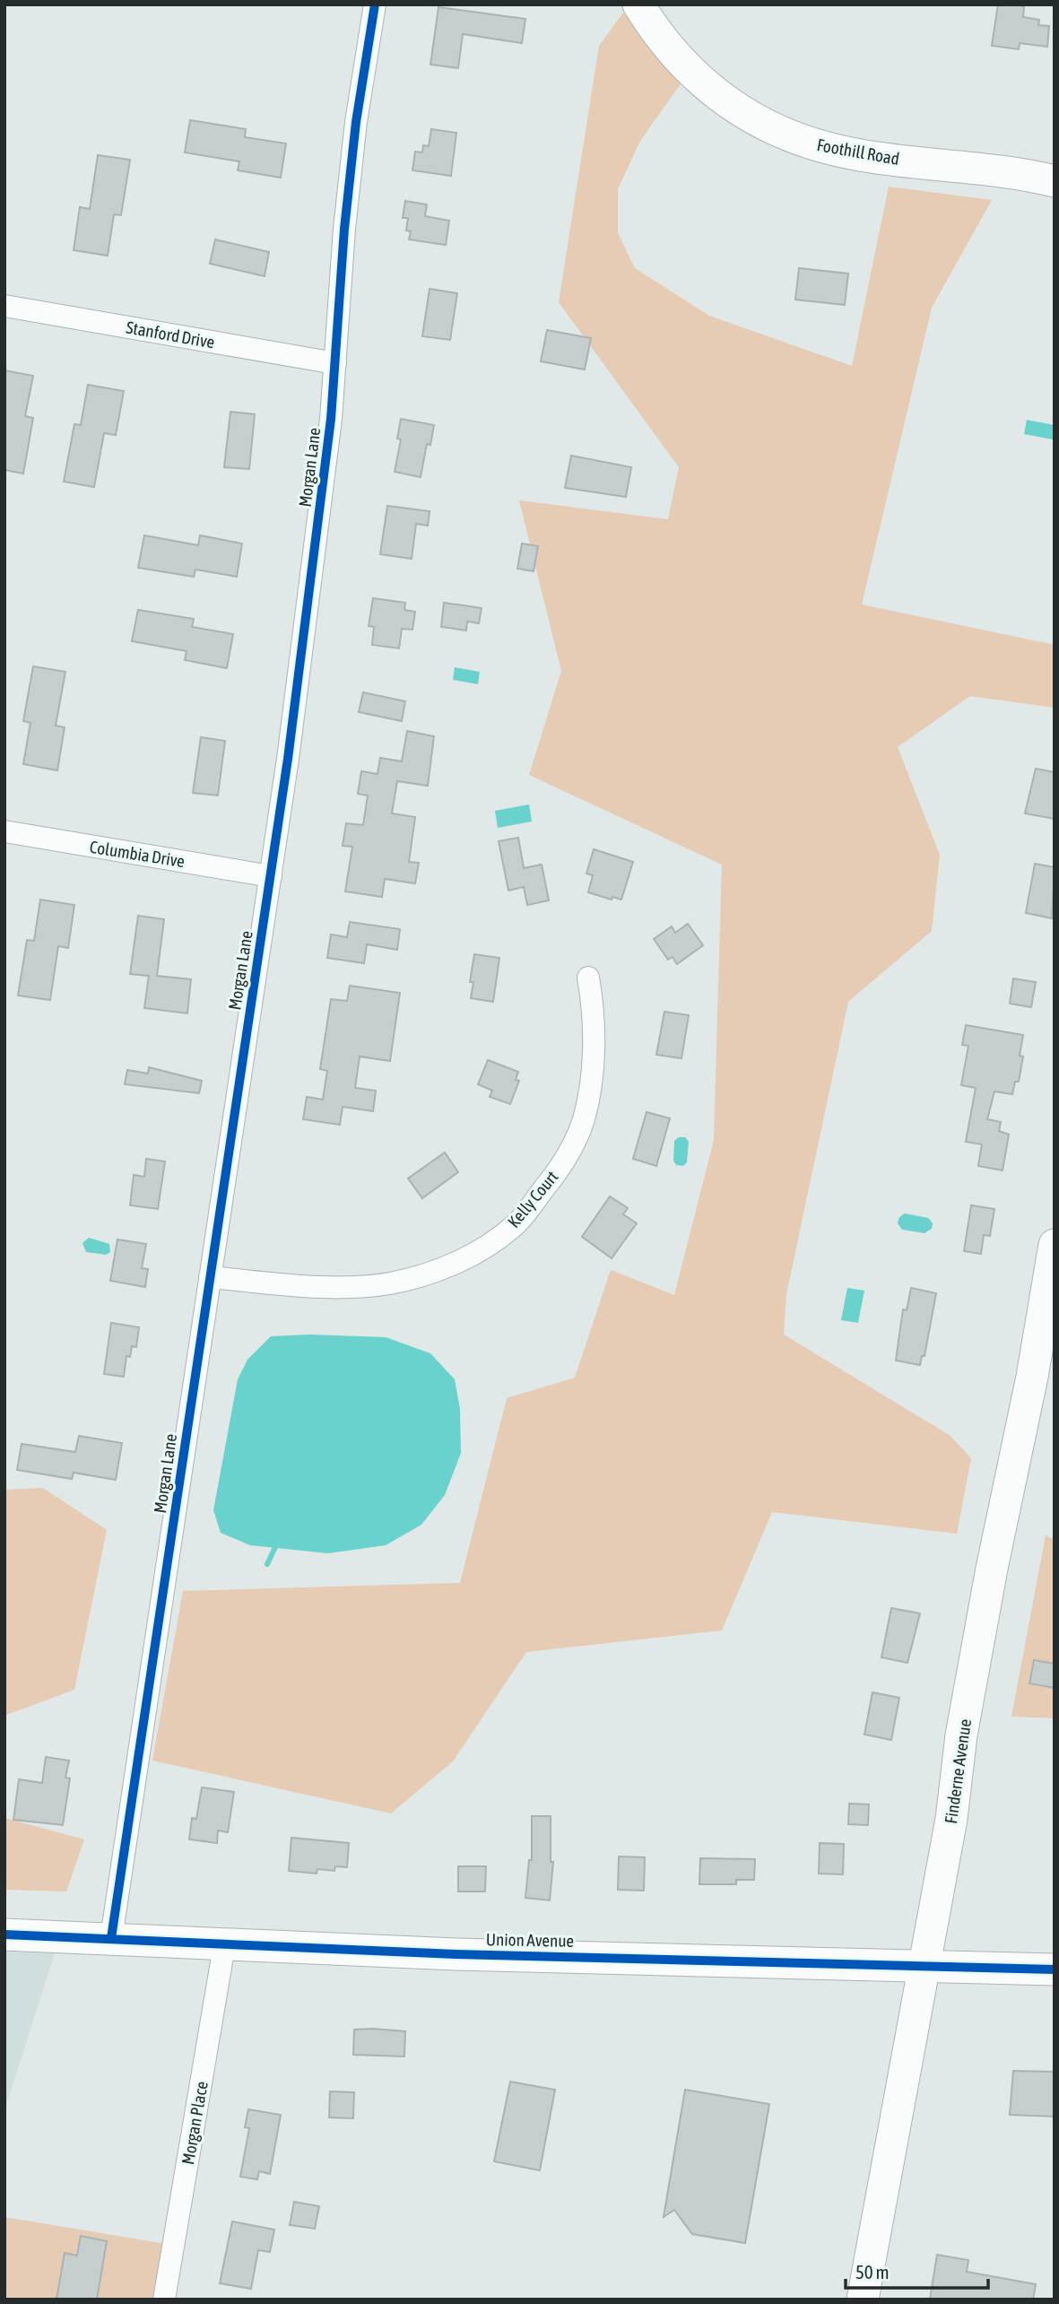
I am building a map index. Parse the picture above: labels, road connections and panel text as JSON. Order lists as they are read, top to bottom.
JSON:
{
  "streets": {
    "street": [
      "Foothill Road",
      "Stanford Drive",
      "Morgan Lane",
      "Columbia Drive",
      "Kelly Court",
      "Finderne Avenue",
      "Union Avenue",
      "Morgan Place"
    ]
  },
  "crossings": [
    ["Stanford Drive", "Morgan Lane"],
    ["Morgan Lane", "Columbia Drive"],
    ["Morgan Lane", "Kelly Court"],
    ["Morgan Lane", "Union Avenue"],
    ["Finderne Avenue", "Union Avenue"],
    ["Union Avenue", "Morgan Place"]
  ],
  "scale_bar": "50 m"
}
